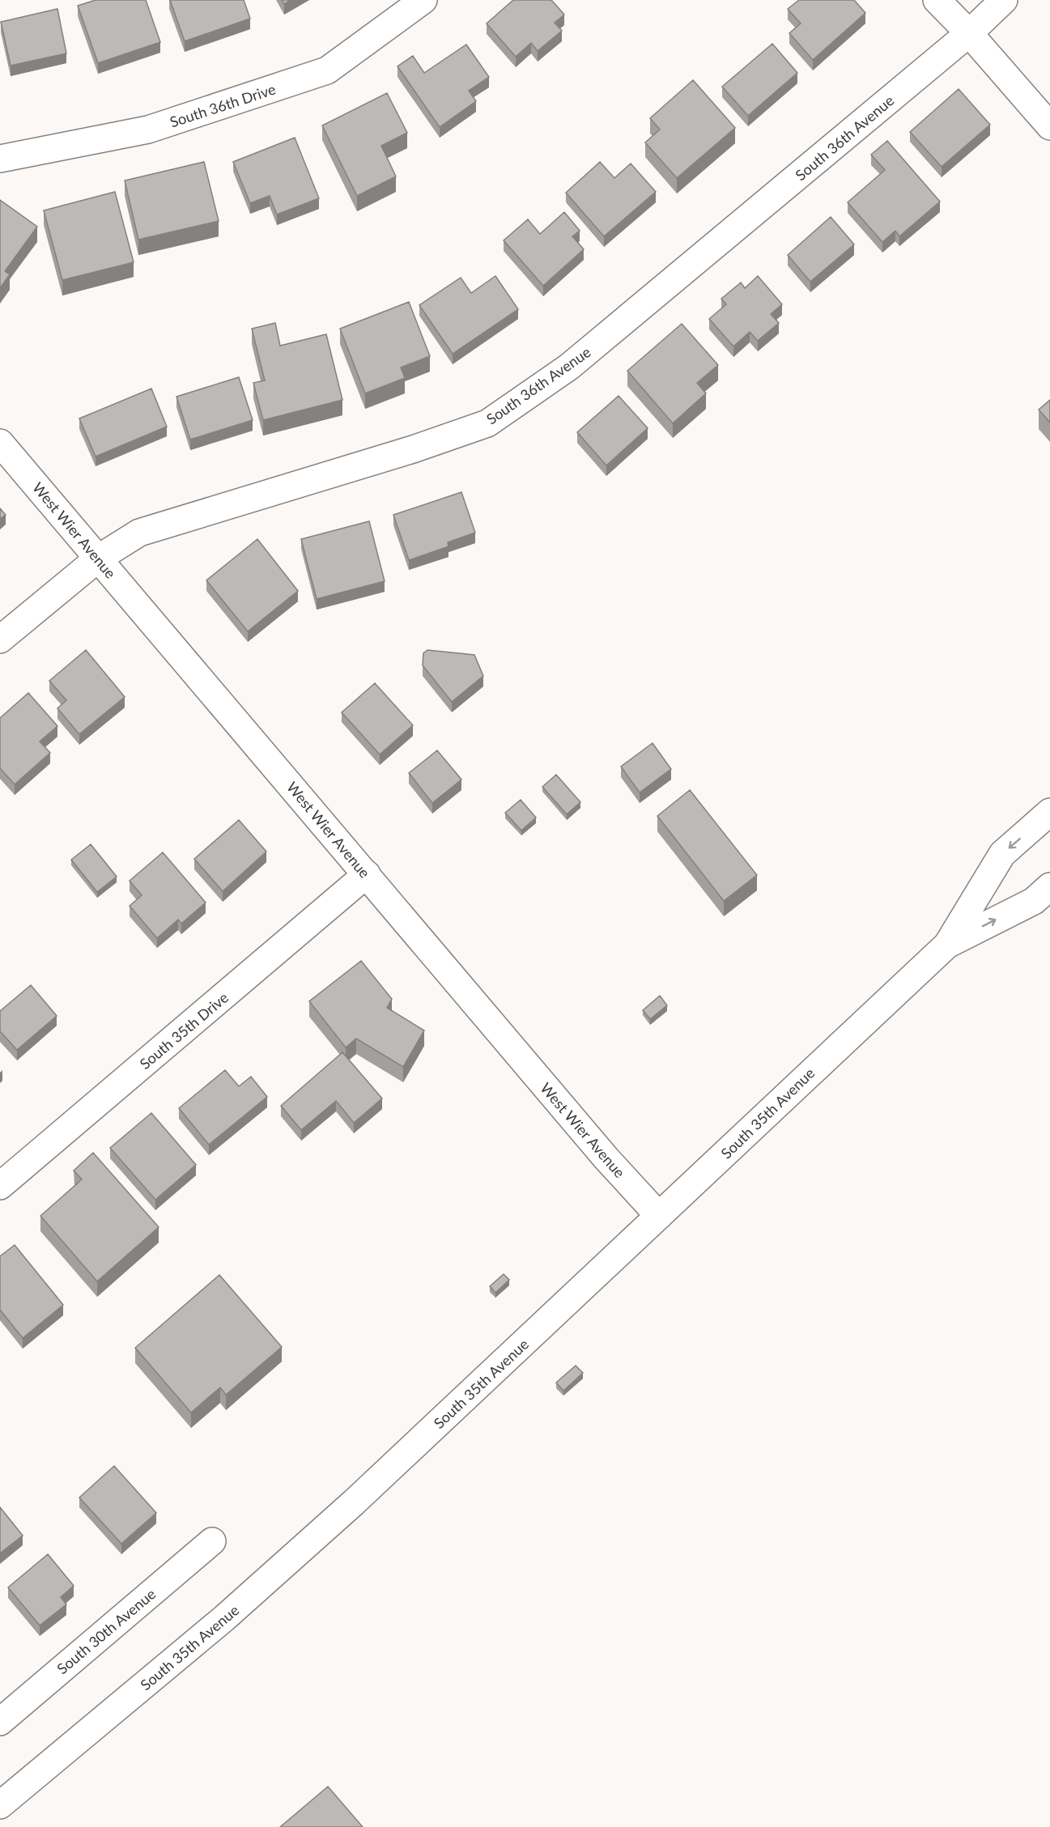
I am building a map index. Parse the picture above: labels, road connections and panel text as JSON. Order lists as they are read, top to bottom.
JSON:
{
  "streets": {
    "street": [
      "South 36th Drive",
      "South 36th Avenue",
      "West Wier Avenue",
      "South 35th Drive",
      "South 35th Avenue",
      "South 30th Avenue"
    ]
  },
  "crossings": [
    ["South 36th Avenue", "West Wier Avenue"],
    ["West Wier Avenue", "South 35th Drive"],
    ["West Wier Avenue", "South 35th Avenue"]
  ]
}
